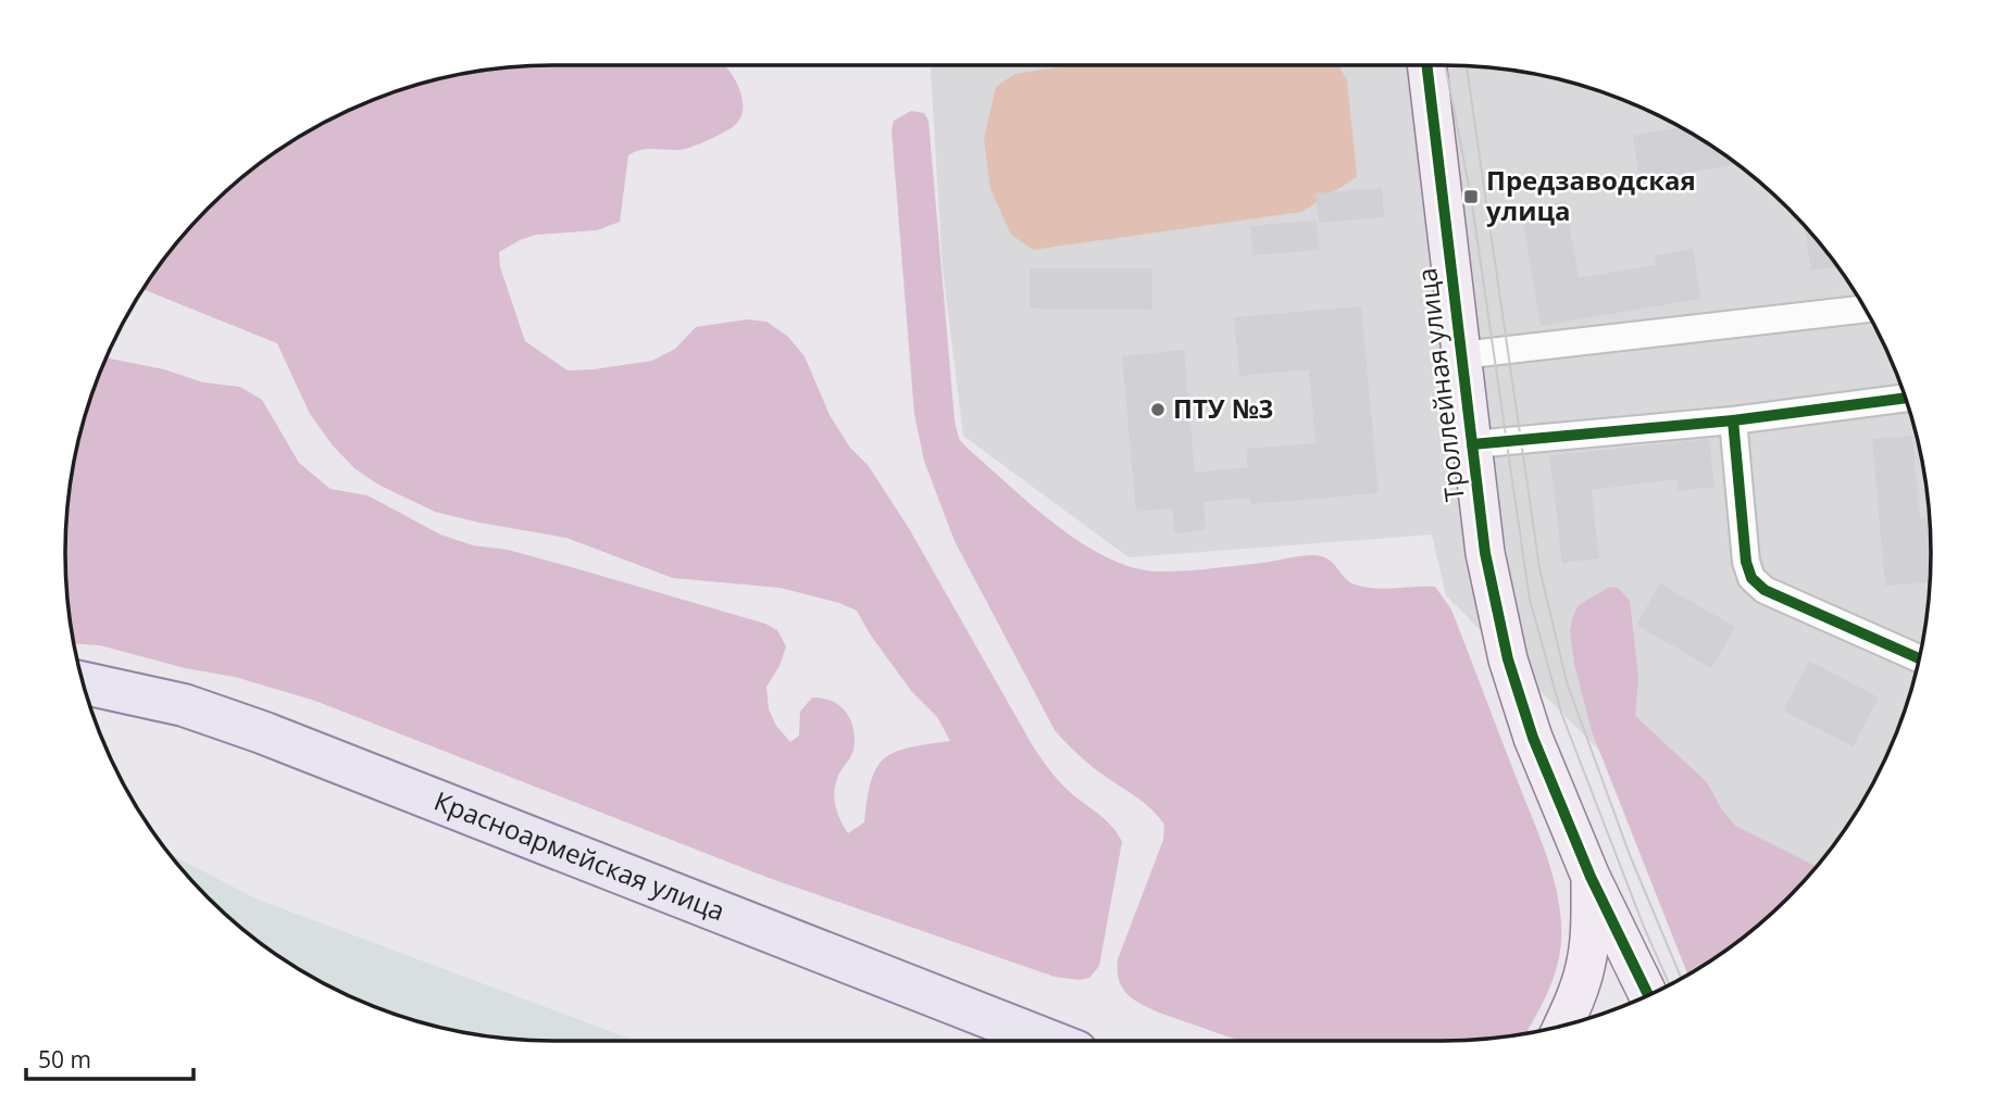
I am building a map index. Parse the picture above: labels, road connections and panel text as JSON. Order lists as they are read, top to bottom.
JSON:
{
  "streets": {
    "main road": ["Красноармейская улица"],
    "street": ["Троллейная улица"]
  },
  "places": {
    "transit": ["Предзаводская улица"],
    "other": ["ПТУ №3"]
  },
  "scale_bar": "50 m"
}
